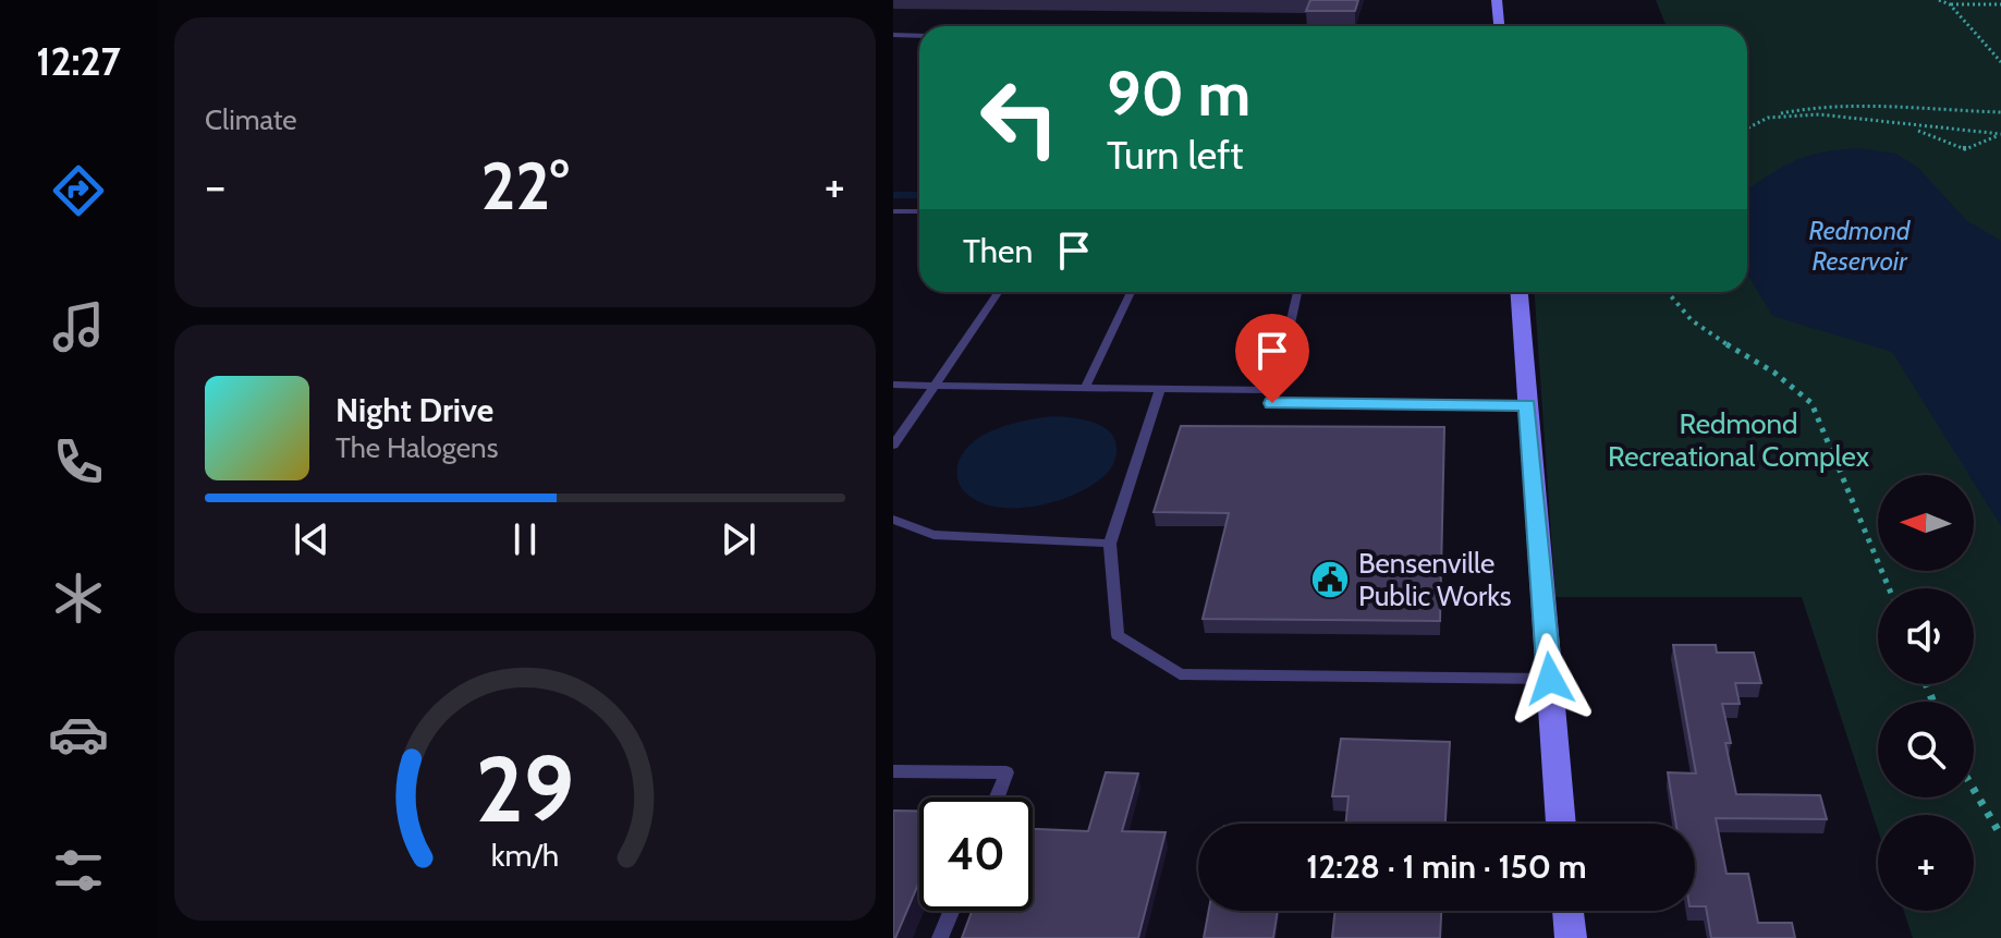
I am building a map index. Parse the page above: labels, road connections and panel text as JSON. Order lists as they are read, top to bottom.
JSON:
{
  "water": ["Redmond Reservoir"],
  "parks": ["Redmond Recreational Complex"],
  "places": {
    "public building": ["Bensenville Public Works"]
  },
  "north": "left",
  "page": {
    "tabs": "12:27",
    "tile": "Climate",
    "turn": ["90 m", "Turn left"],
    "heat": ["−", "22°", "+"],
    "then": "Then",
    "song": ["Night Drive", "The Halogens"],
    "map_buttons": "+",
    "limit": "40",
    "trip": "12:28 · 1 min · 150 m",
    "gauge": ["29", "km/h"]
  }
}
